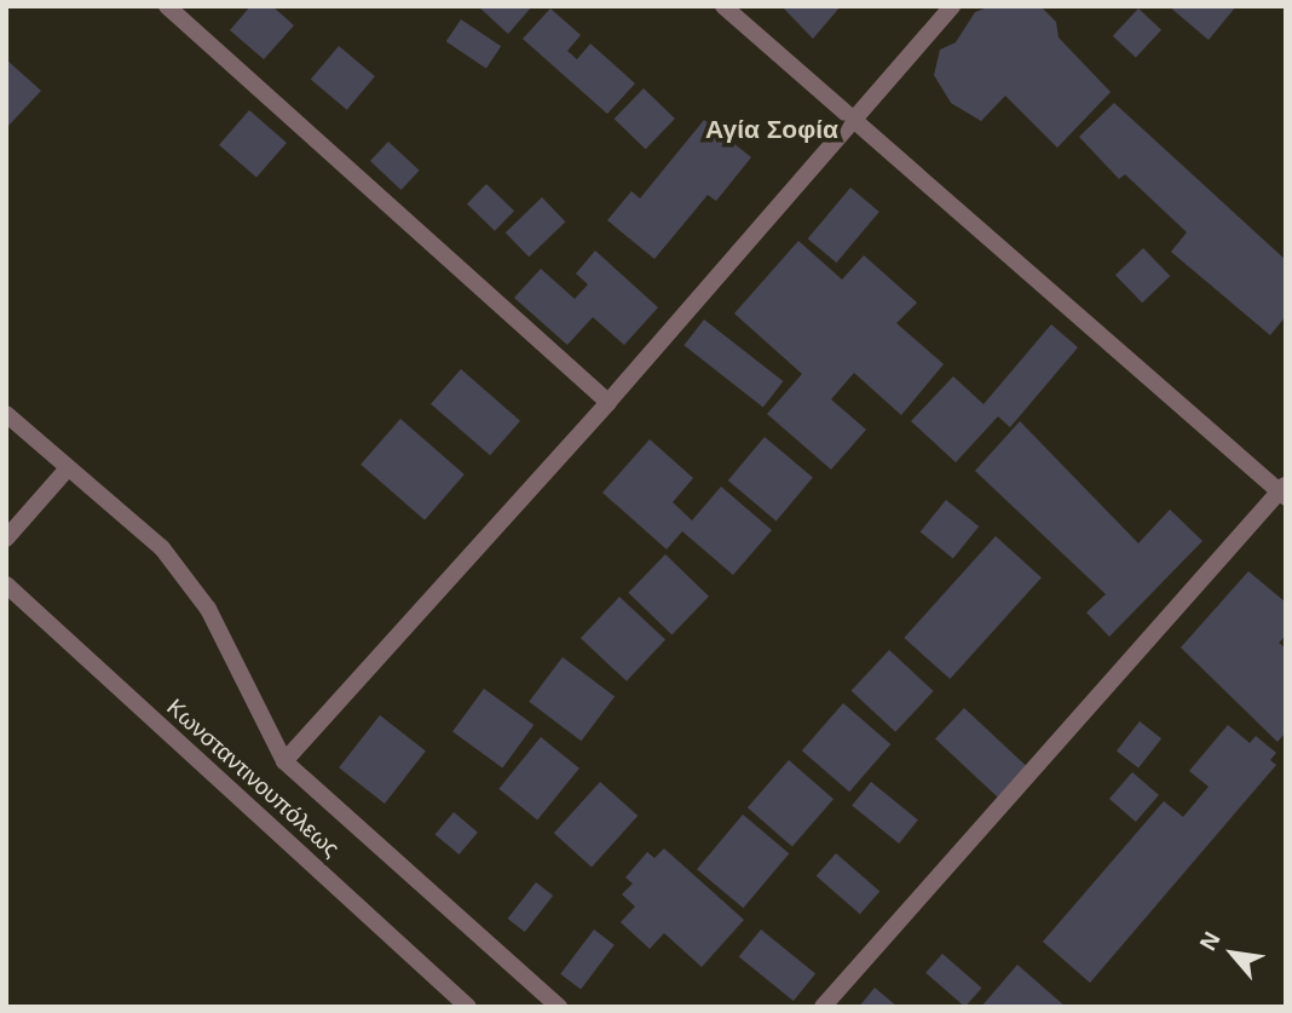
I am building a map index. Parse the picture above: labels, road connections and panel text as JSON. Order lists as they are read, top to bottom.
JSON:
{
  "streets": {
    "street": ["Κωνσταντινουπόλεως"]
  },
  "districts": ["Αγία Σοφία"],
  "north": "top left"
}
